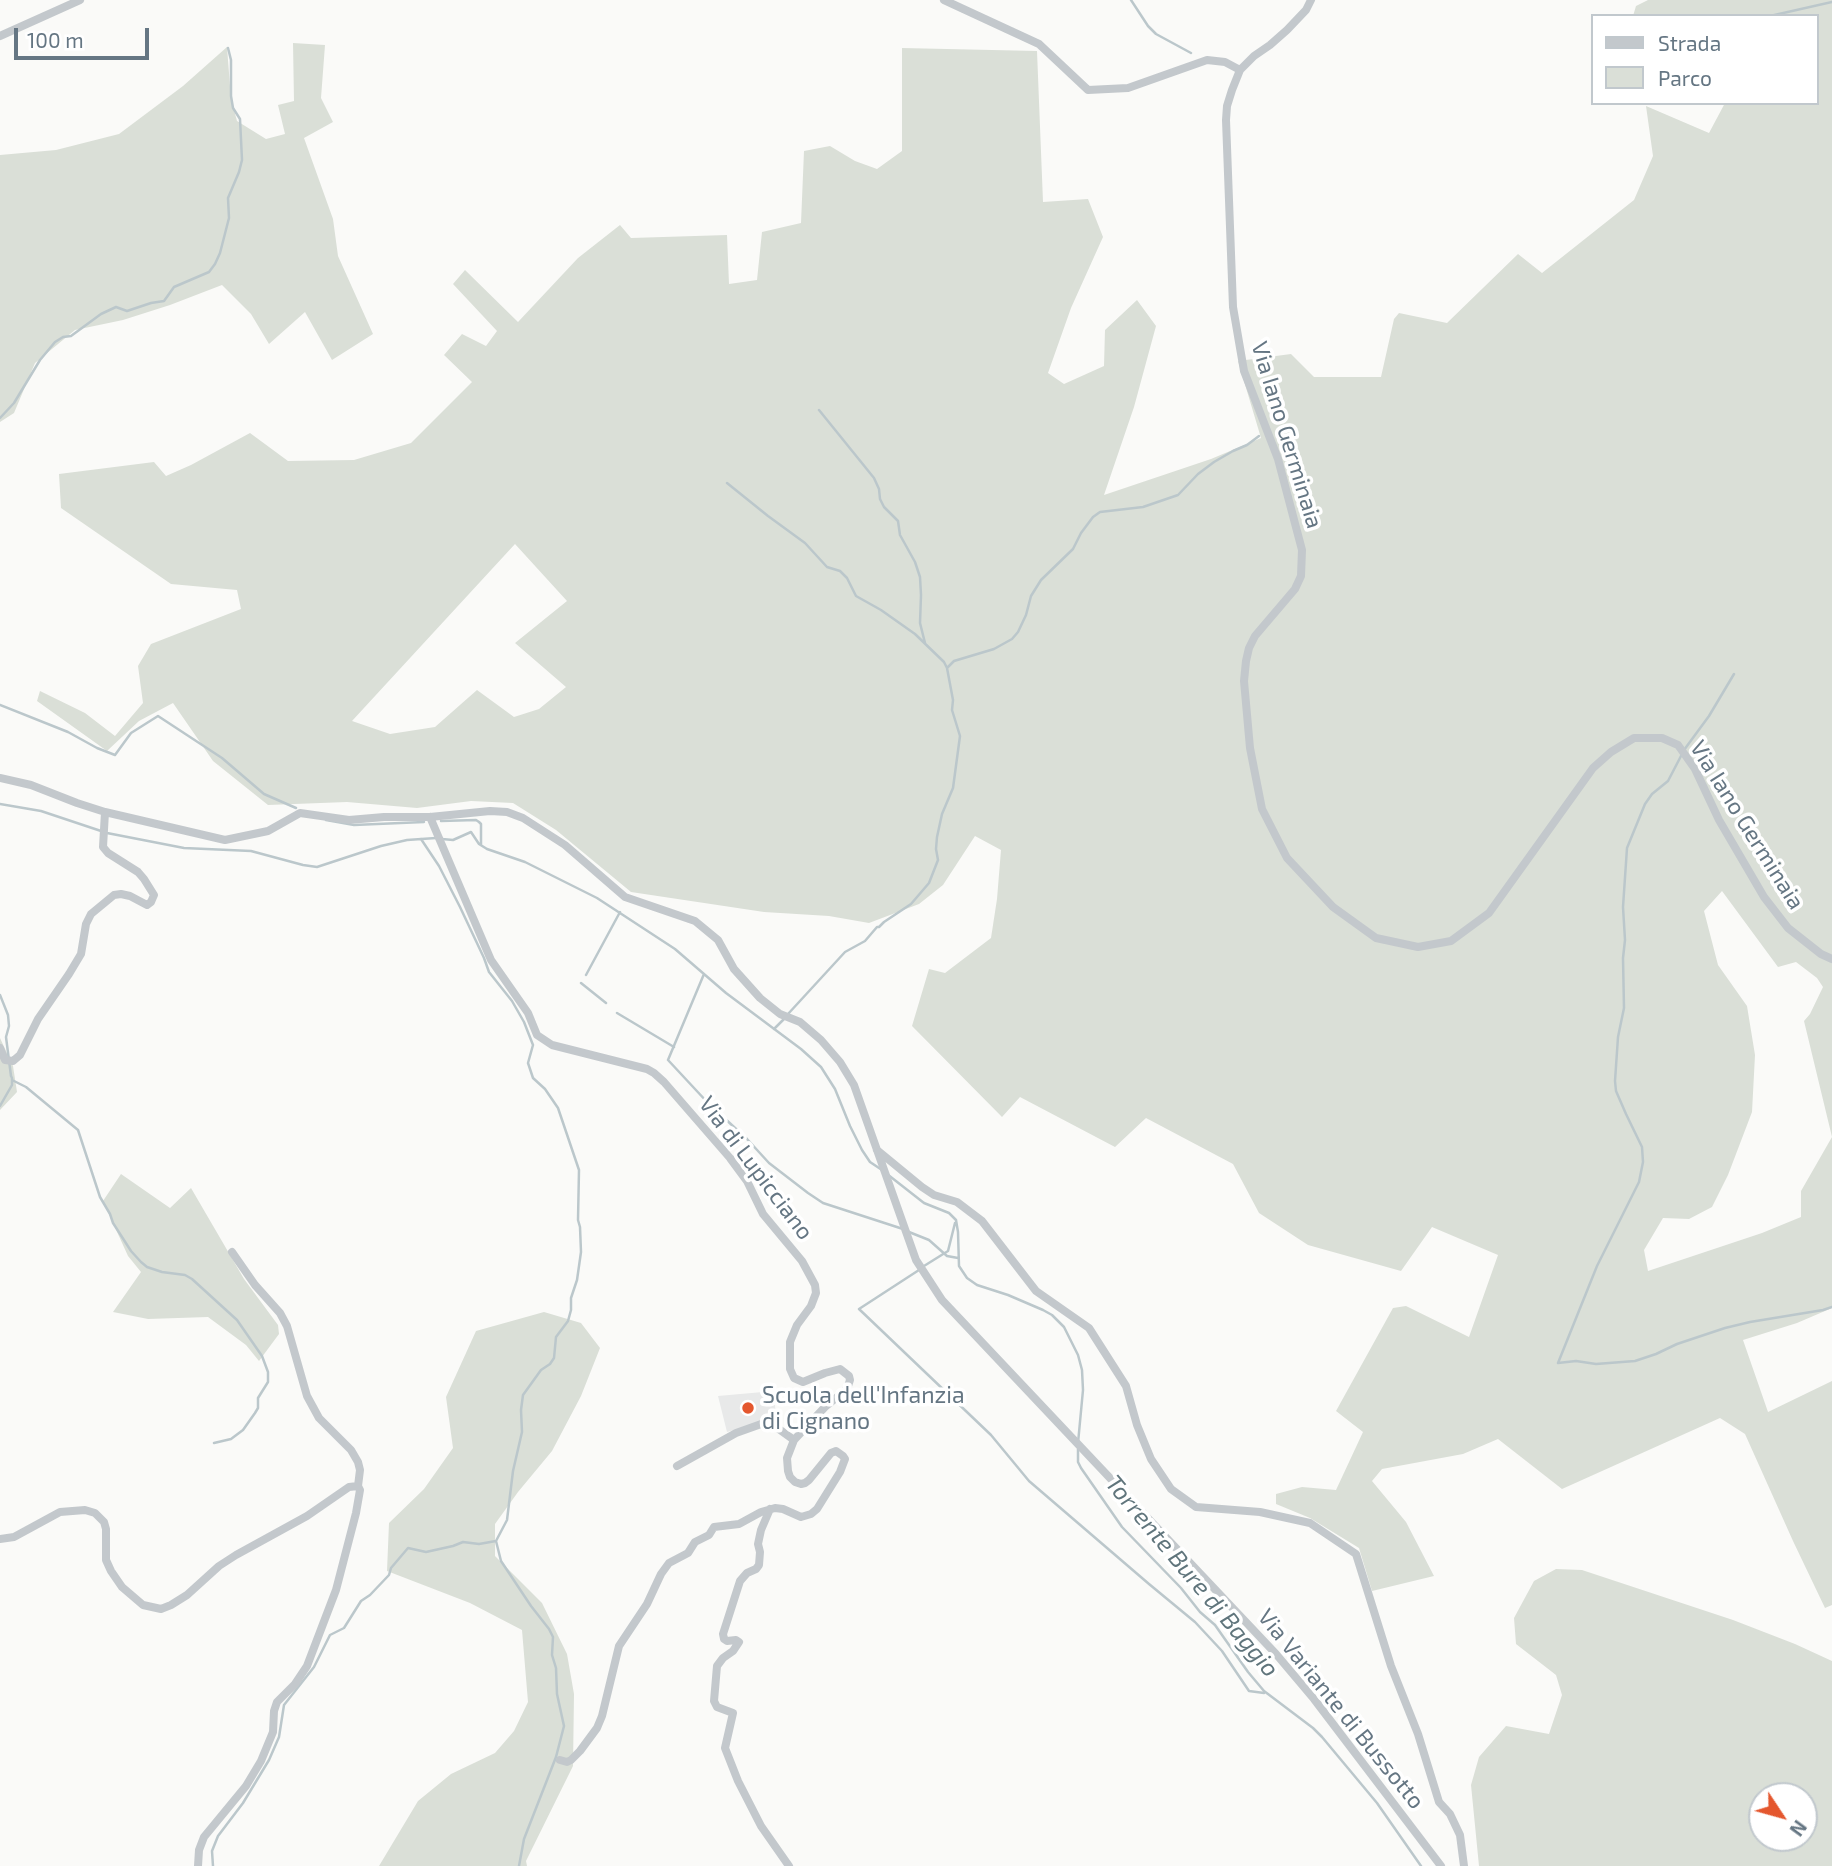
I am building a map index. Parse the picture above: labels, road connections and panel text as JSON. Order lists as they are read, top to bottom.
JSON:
{
  "streets": {
    "street": ["Via Iano Germinaia", "Via di Lupicciano", "Via Variante di Bussotto"]
  },
  "crossings": [
    ["Via di Lupicciano", "Via Variante di Bussotto"]
  ],
  "water": ["Torrente Bure di Baggio"],
  "places": ["Scuola dell'Infanzia di Cignano"],
  "legend": ["Strada", "Parco"],
  "scale_bar": "100 m",
  "north": "bottom right"
}
